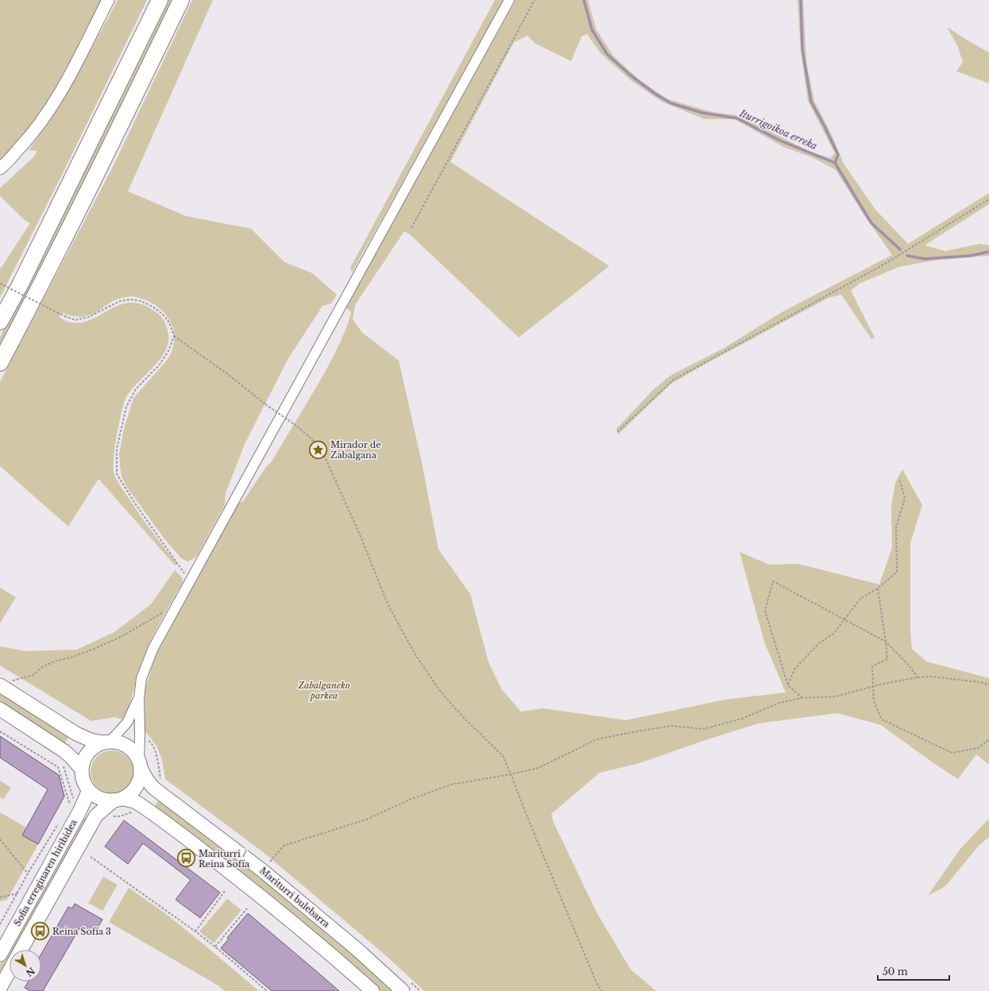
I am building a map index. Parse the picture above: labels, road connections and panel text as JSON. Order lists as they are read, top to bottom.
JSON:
{
  "streets": {
    "main road": ["Sofia erreginaren hiribidea", "Mariturri bulebarra"]
  },
  "crossings": [
    ["Sofia erreginaren hiribidea", "Mariturri bulebarra"]
  ],
  "water": ["Iturrigoikoa erreka"],
  "parks": ["Zabalganeko parkea"],
  "places": {
    "place": ["Mirador de Zabalgana"],
    "bus stop": ["Mariturri / Reina Sofía", "Reina Sofía 3"]
  },
  "scale_bar": "50 m",
  "north": "bottom right"
}
